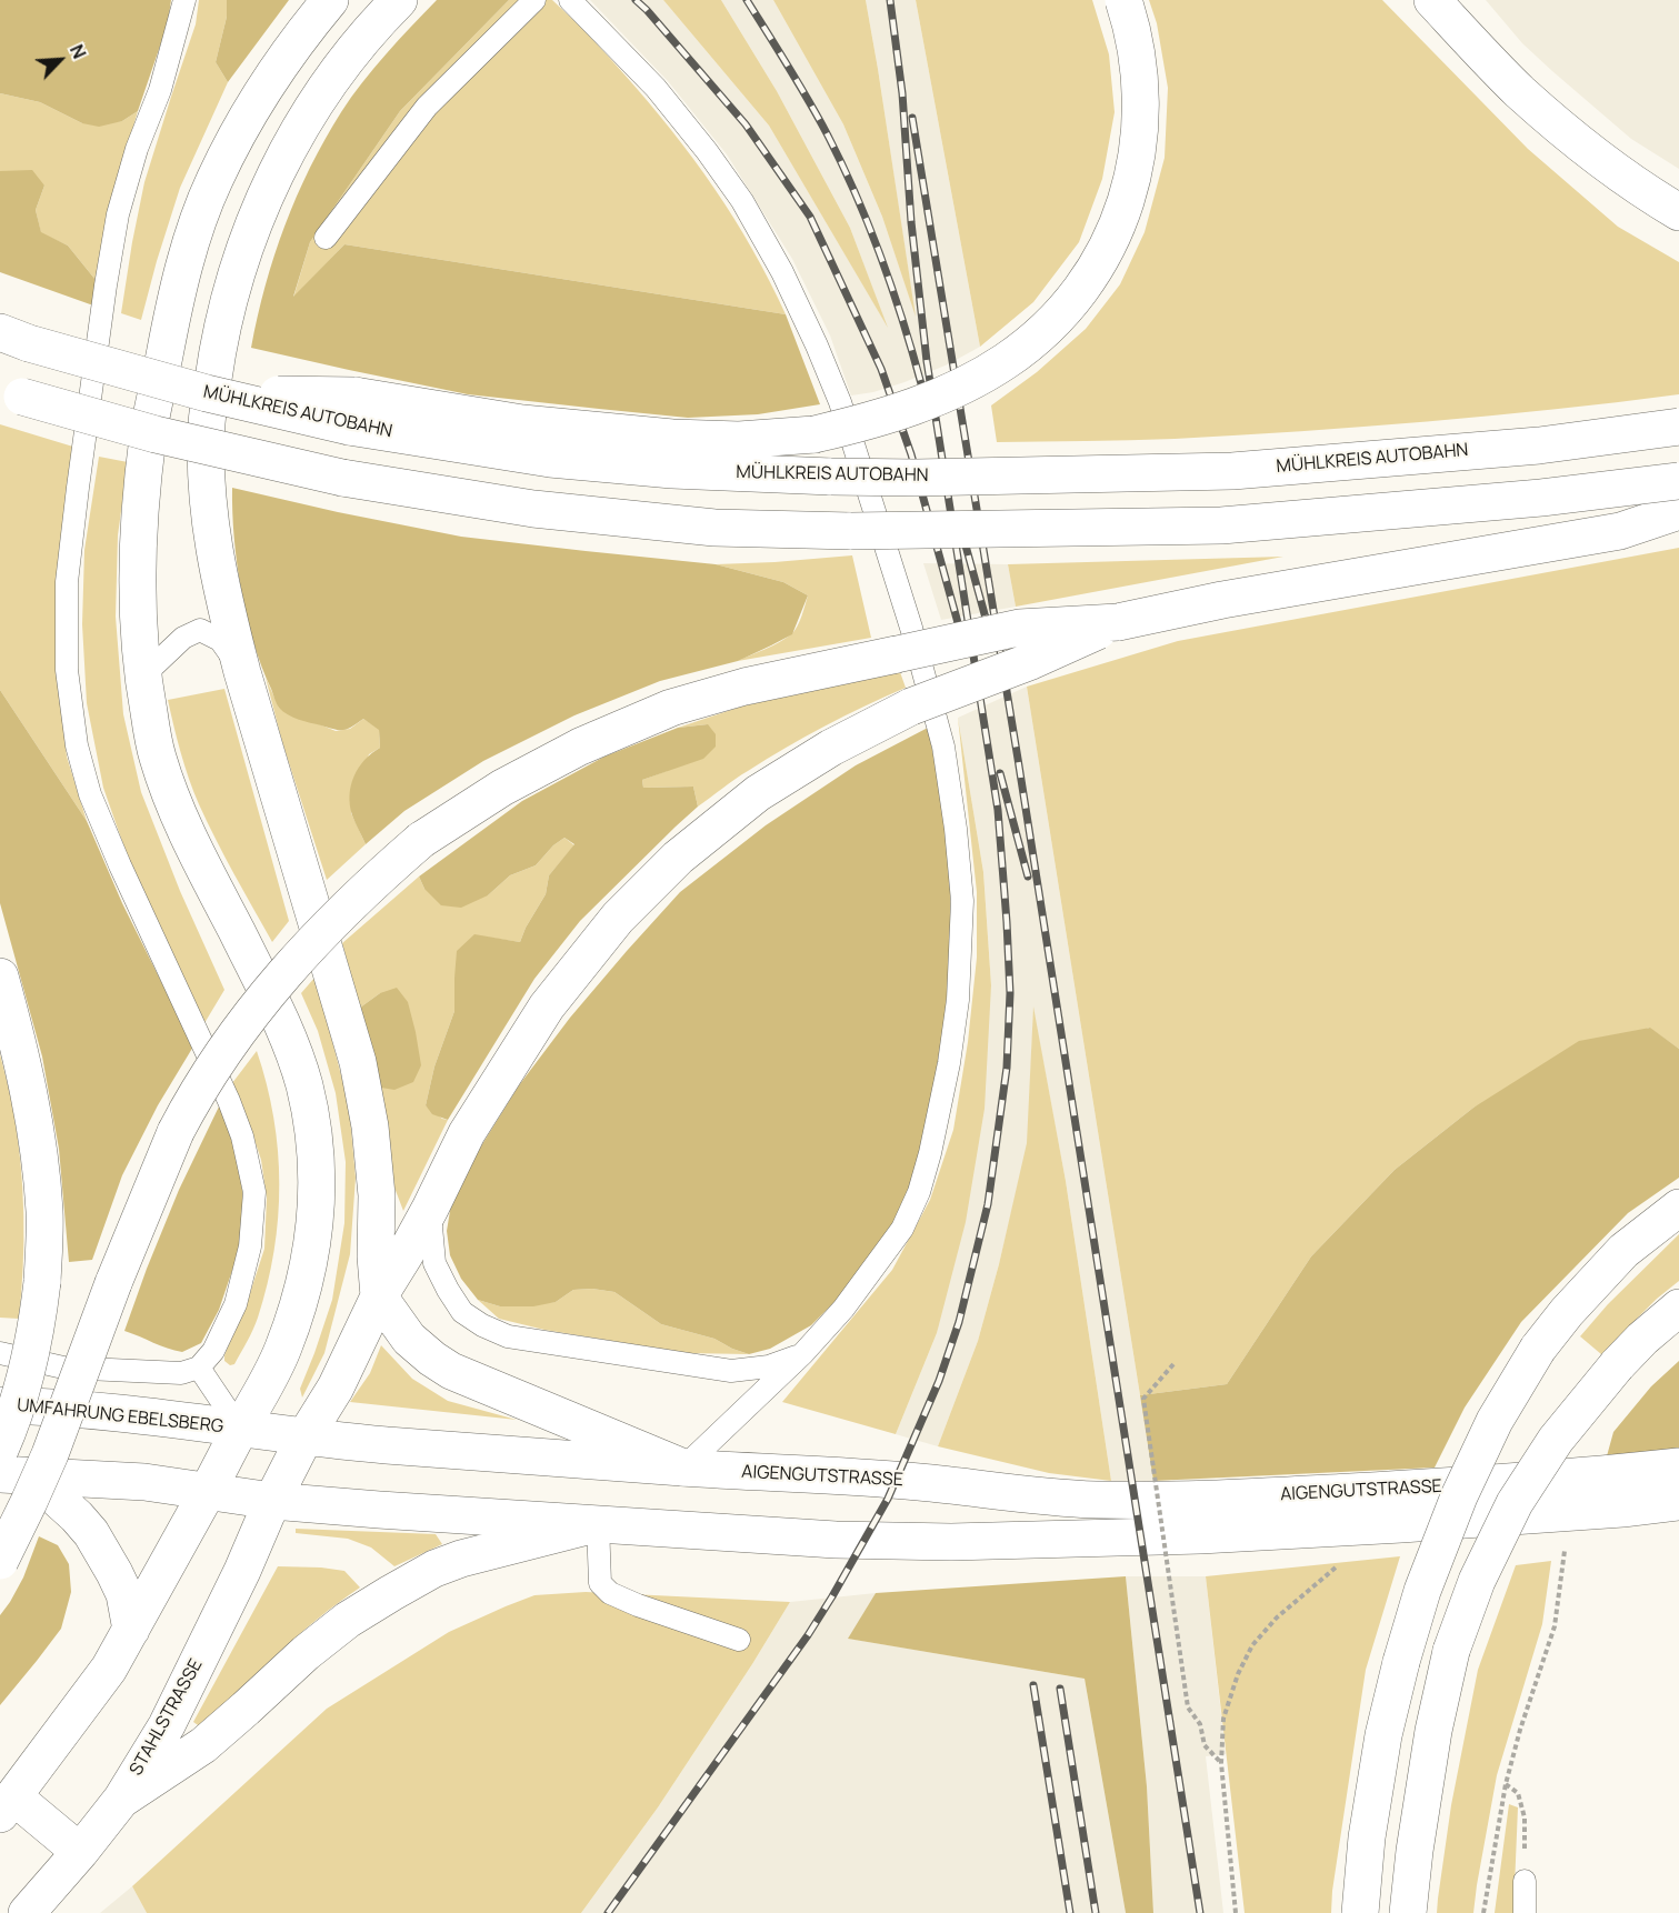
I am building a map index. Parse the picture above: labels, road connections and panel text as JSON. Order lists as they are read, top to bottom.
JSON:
{
  "streets": {
    "main road": [
      "MÜHLKREIS AUTOBAHN",
      "UMFAHRUNG EBELSBERG",
      "AIGENGUTSTRASSE",
      "STAHLSTRASSE"
    ]
  },
  "crossings": [
    ["UMFAHRUNG EBELSBERG", "AIGENGUTSTRASSE"],
    ["AIGENGUTSTRASSE", "STAHLSTRASSE"]
  ],
  "north": "top right"
}
